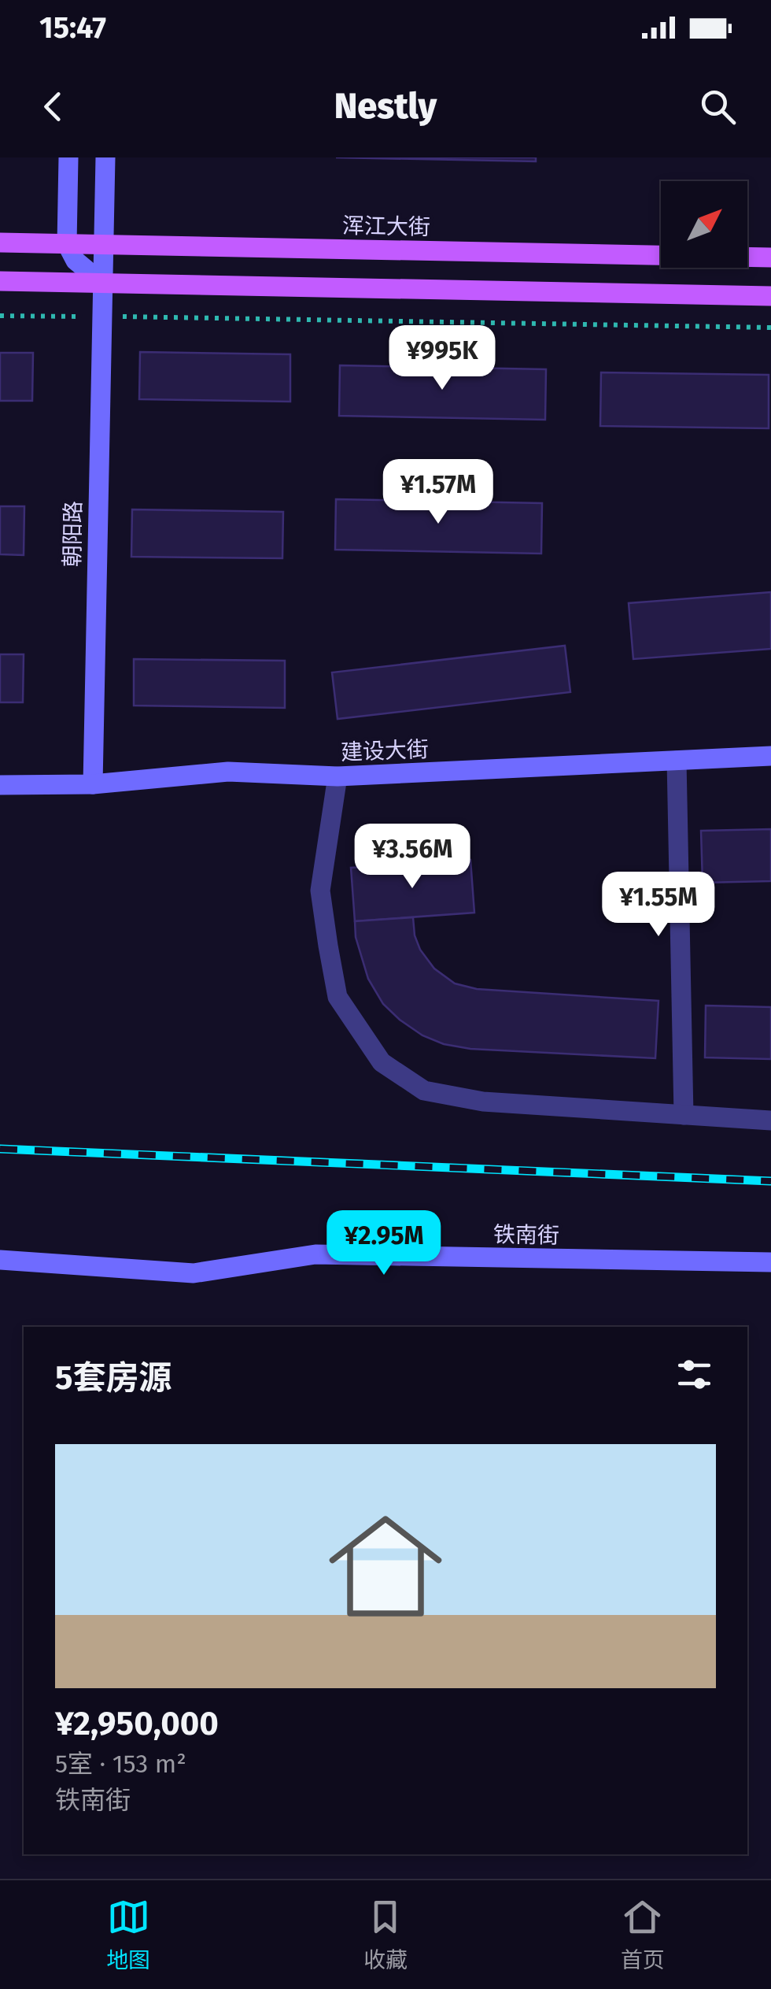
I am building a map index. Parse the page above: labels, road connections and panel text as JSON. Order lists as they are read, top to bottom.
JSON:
{
  "streets": {
    "main road": ["浑江大街"],
    "street": ["朝阳路", "建设大街", "铁南街"]
  },
  "crossings": [
    ["浑江大街", "朝阳路"],
    ["朝阳路", "建设大街"]
  ],
  "north": "top right",
  "page": {
    "status": "15:47",
    "header": "Nestly",
    "price": [
      "¥995K",
      "¥1.57M",
      "¥3.56M",
      "¥1.55M",
      "¥2.95M"
    ],
    "heading": "5套房源",
    "list": [
      {
        "name": "¥2,950,000",
        "note": "5室 · 153 m² · 铁南街"
      }
    ],
    "tabs": ["地图", "收藏", "首页"]
  }
}
